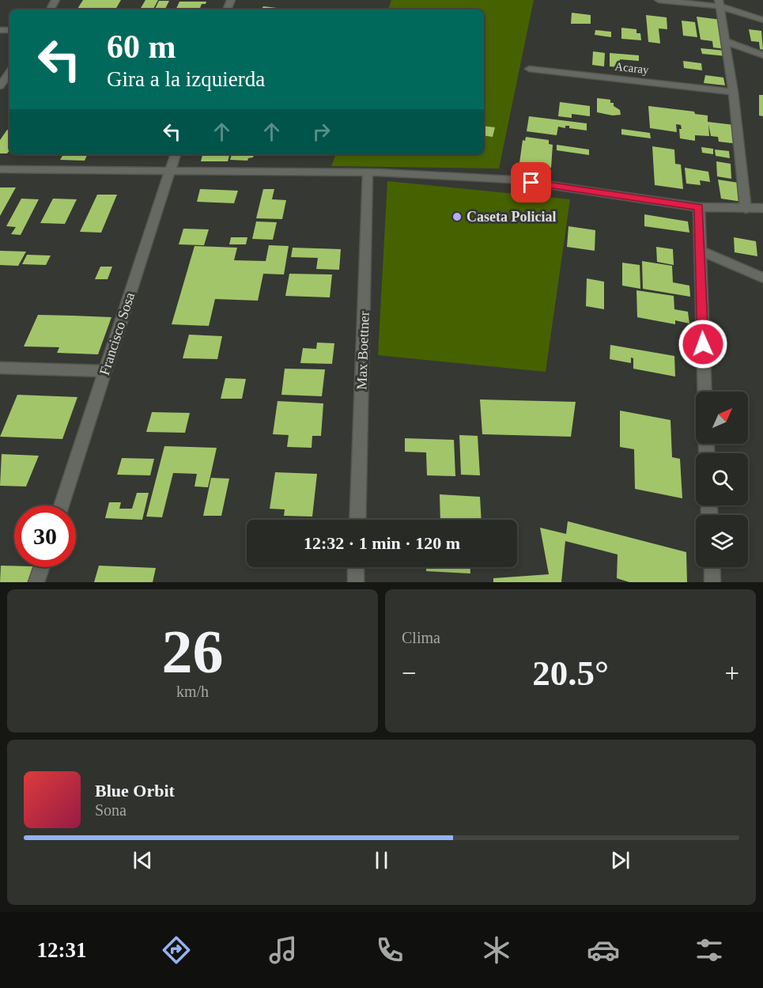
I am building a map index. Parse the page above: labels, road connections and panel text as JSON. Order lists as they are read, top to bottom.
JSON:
{
  "streets": {
    "street": ["Acaray", "Francisco Sosa", "Max Boettner"]
  },
  "places": ["Caseta Policial"],
  "north": "top right",
  "page": {
    "turn": ["60 m", "Gira a la izquierda"],
    "limit": "30",
    "trip": "12:32 · 1 min · 120 m",
    "tile": [
      ["26", "km/h"],
      "Clima"
    ],
    "heat": ["−", "20.5°", "+"],
    "song": ["Blue Orbit", "Sona"],
    "tabs": "12:31"
  }
}
